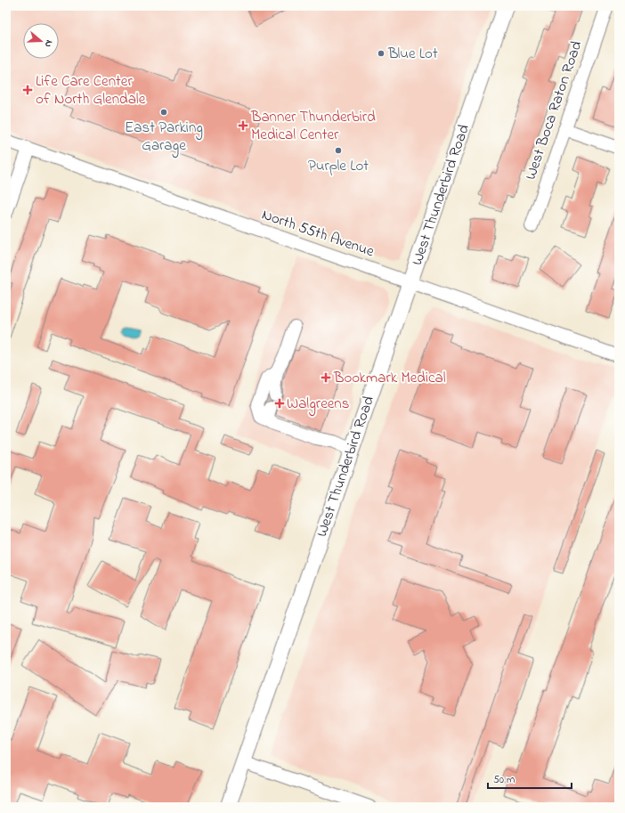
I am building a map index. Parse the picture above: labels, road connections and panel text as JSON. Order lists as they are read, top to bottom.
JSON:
{
  "streets": {
    "main road": ["West Thunderbird Road"],
    "street": ["West Boca Raton Road", "North 55th Avenue"]
  },
  "crossings": [
    ["West Thunderbird Road", "North 55th Avenue"]
  ],
  "places": {
    "other": ["Blue Lot", "East Parking Garage", "Purple Lot"],
    "health": [
      "Life Care Center of North Glendale",
      "Banner Thunderbird Medical Center",
      "Bookmark Medical",
      "Walgreens"
    ]
  },
  "scale_bar": "50 m",
  "north": "right"
}
